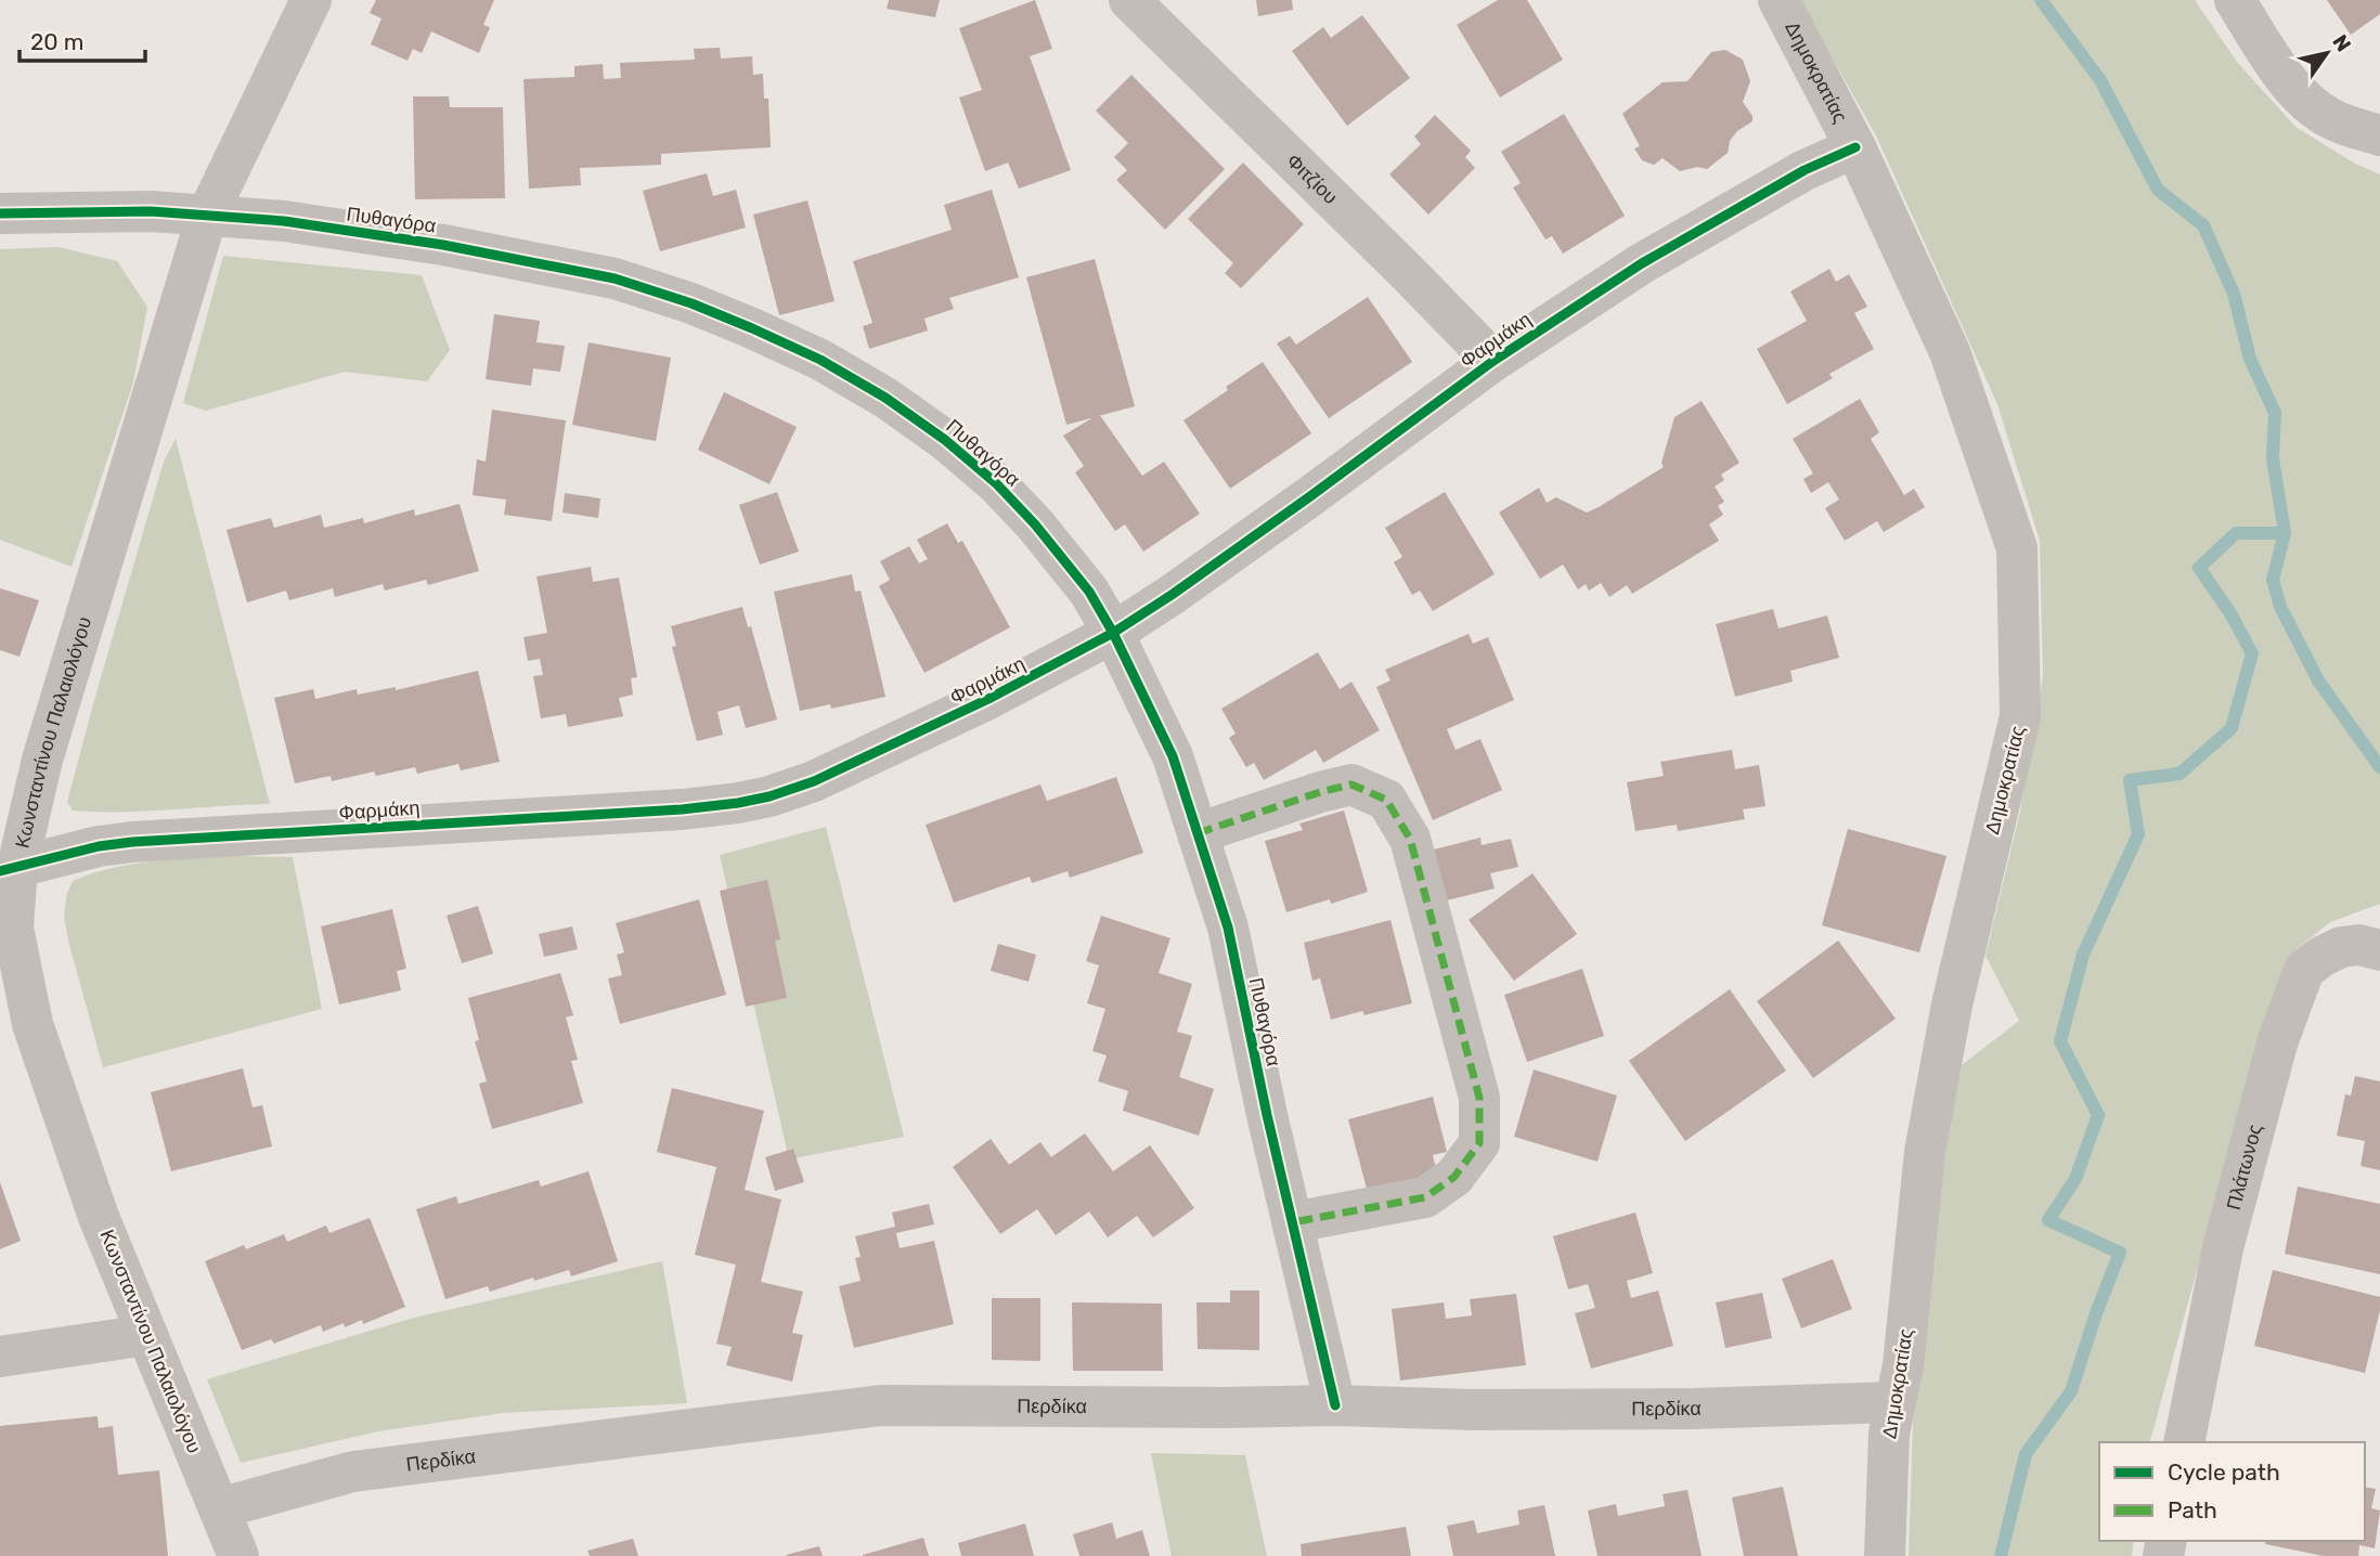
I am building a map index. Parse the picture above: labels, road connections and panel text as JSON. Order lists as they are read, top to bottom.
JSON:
{
  "streets": {
    "street": [
      "Δημοκρατίας",
      "Φιτζίου",
      "Πυθαγόρα",
      "Φαρμάκη",
      "Κωνσταντίνου Παλαιολόγου",
      "Πλάτωνος",
      "Περδίκα"
    ]
  },
  "crossings": [
    ["Δημοκρατίας", "Φαρμάκη"],
    ["Δημοκρατίας", "Περδίκα"],
    ["Φιτζίου", "Φαρμάκη"],
    ["Πυθαγόρα", "Φαρμάκη"],
    ["Πυθαγόρα", "Κωνσταντίνου Παλαιολόγου"],
    ["Πυθαγόρα", "Περδίκα"],
    ["Φαρμάκη", "Κωνσταντίνου Παλαιολόγου"],
    ["Κωνσταντίνου Παλαιολόγου", "Περδίκα"]
  ],
  "legend": ["Cycle path", "Path"],
  "scale_bar": "20 m",
  "north": "top right"
}
